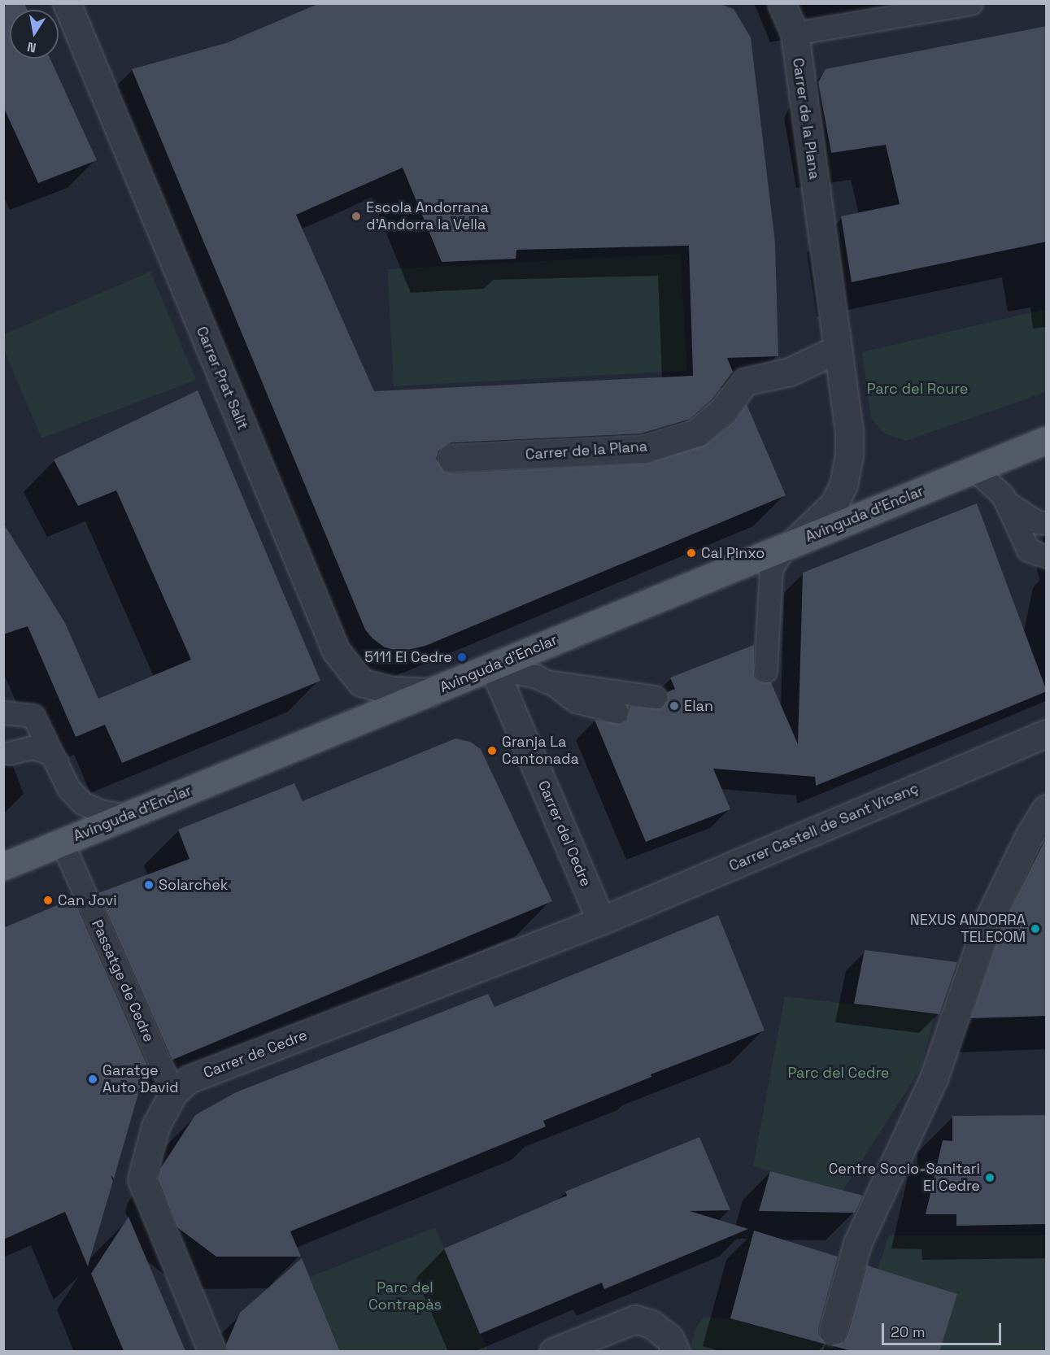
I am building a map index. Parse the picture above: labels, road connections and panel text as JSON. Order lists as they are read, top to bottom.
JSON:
{
  "streets": {
    "main road": ["Avinguda d'Enclar"],
    "street": [
      "Carrer de la Plana",
      "Carrer Prat Salit",
      "Carrer Castell de Sant Vicenç",
      "Carrer del Cedre",
      "Carrer de Cedre"
    ],
    "lane": ["Passatge de Cedre"]
  },
  "crossings": [
    ["Carrer de la Plana", "Avinguda d'Enclar"],
    ["Carrer Prat Salit", "Avinguda d'Enclar"],
    ["Avinguda d'Enclar", "Carrer del Cedre"],
    ["Avinguda d'Enclar", "Passatge de Cedre"],
    ["Carrer Castell de Sant Vicenç", "Carrer del Cedre"],
    ["Carrer Castell de Sant Vicenç", "Carrer de Cedre"],
    ["Carrer del Cedre", "Carrer de Cedre"],
    ["Passatge de Cedre", "Carrer de Cedre"]
  ],
  "parks": ["Parc del Roure", "Parc del Cedre", "Parc del Contrapàs"],
  "places": [
    "Escola Andorrana d'Andorra la Vella",
    "Cal Pinxo",
    "5111 El Cedre",
    "Elan",
    "Granja La Cantonada",
    "Solarchek",
    "Can Jovi",
    "NEXUS ANDORRA TELECOM",
    "Garatge Auto David",
    "Centre Socio-Sanitari El Cedre"
  ],
  "scale_bar": "20 m",
  "north": "bottom"
}
